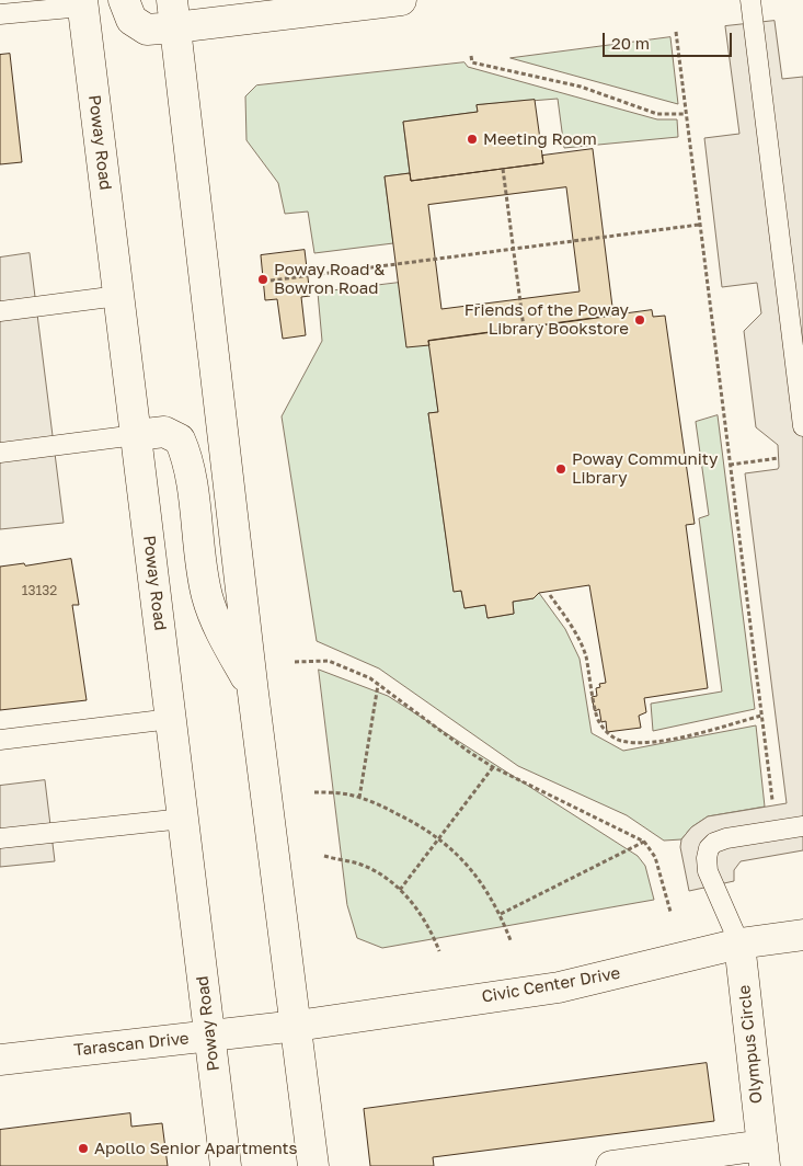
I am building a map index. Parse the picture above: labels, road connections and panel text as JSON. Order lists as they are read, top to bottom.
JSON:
{
  "streets": {
    "main road": [
      "Poway Road",
      "Civic Center Drive",
      "Tarascan Drive",
      "Olympus Circle"
    ]
  },
  "crossings": [
    ["Poway Road", "Tarascan Drive"],
    ["Civic Center Drive", "Tarascan Drive"],
    ["Civic Center Drive", "Olympus Circle"]
  ],
  "places": [
    "Meeting Room",
    "Poway Road & Bowron Road",
    "Friends of the Poway Library Bookstore",
    "Poway Community Library",
    "Apollo Senior Apartments"
  ],
  "house_numbers": ["13132"],
  "scale_bar": "20 m"
}
